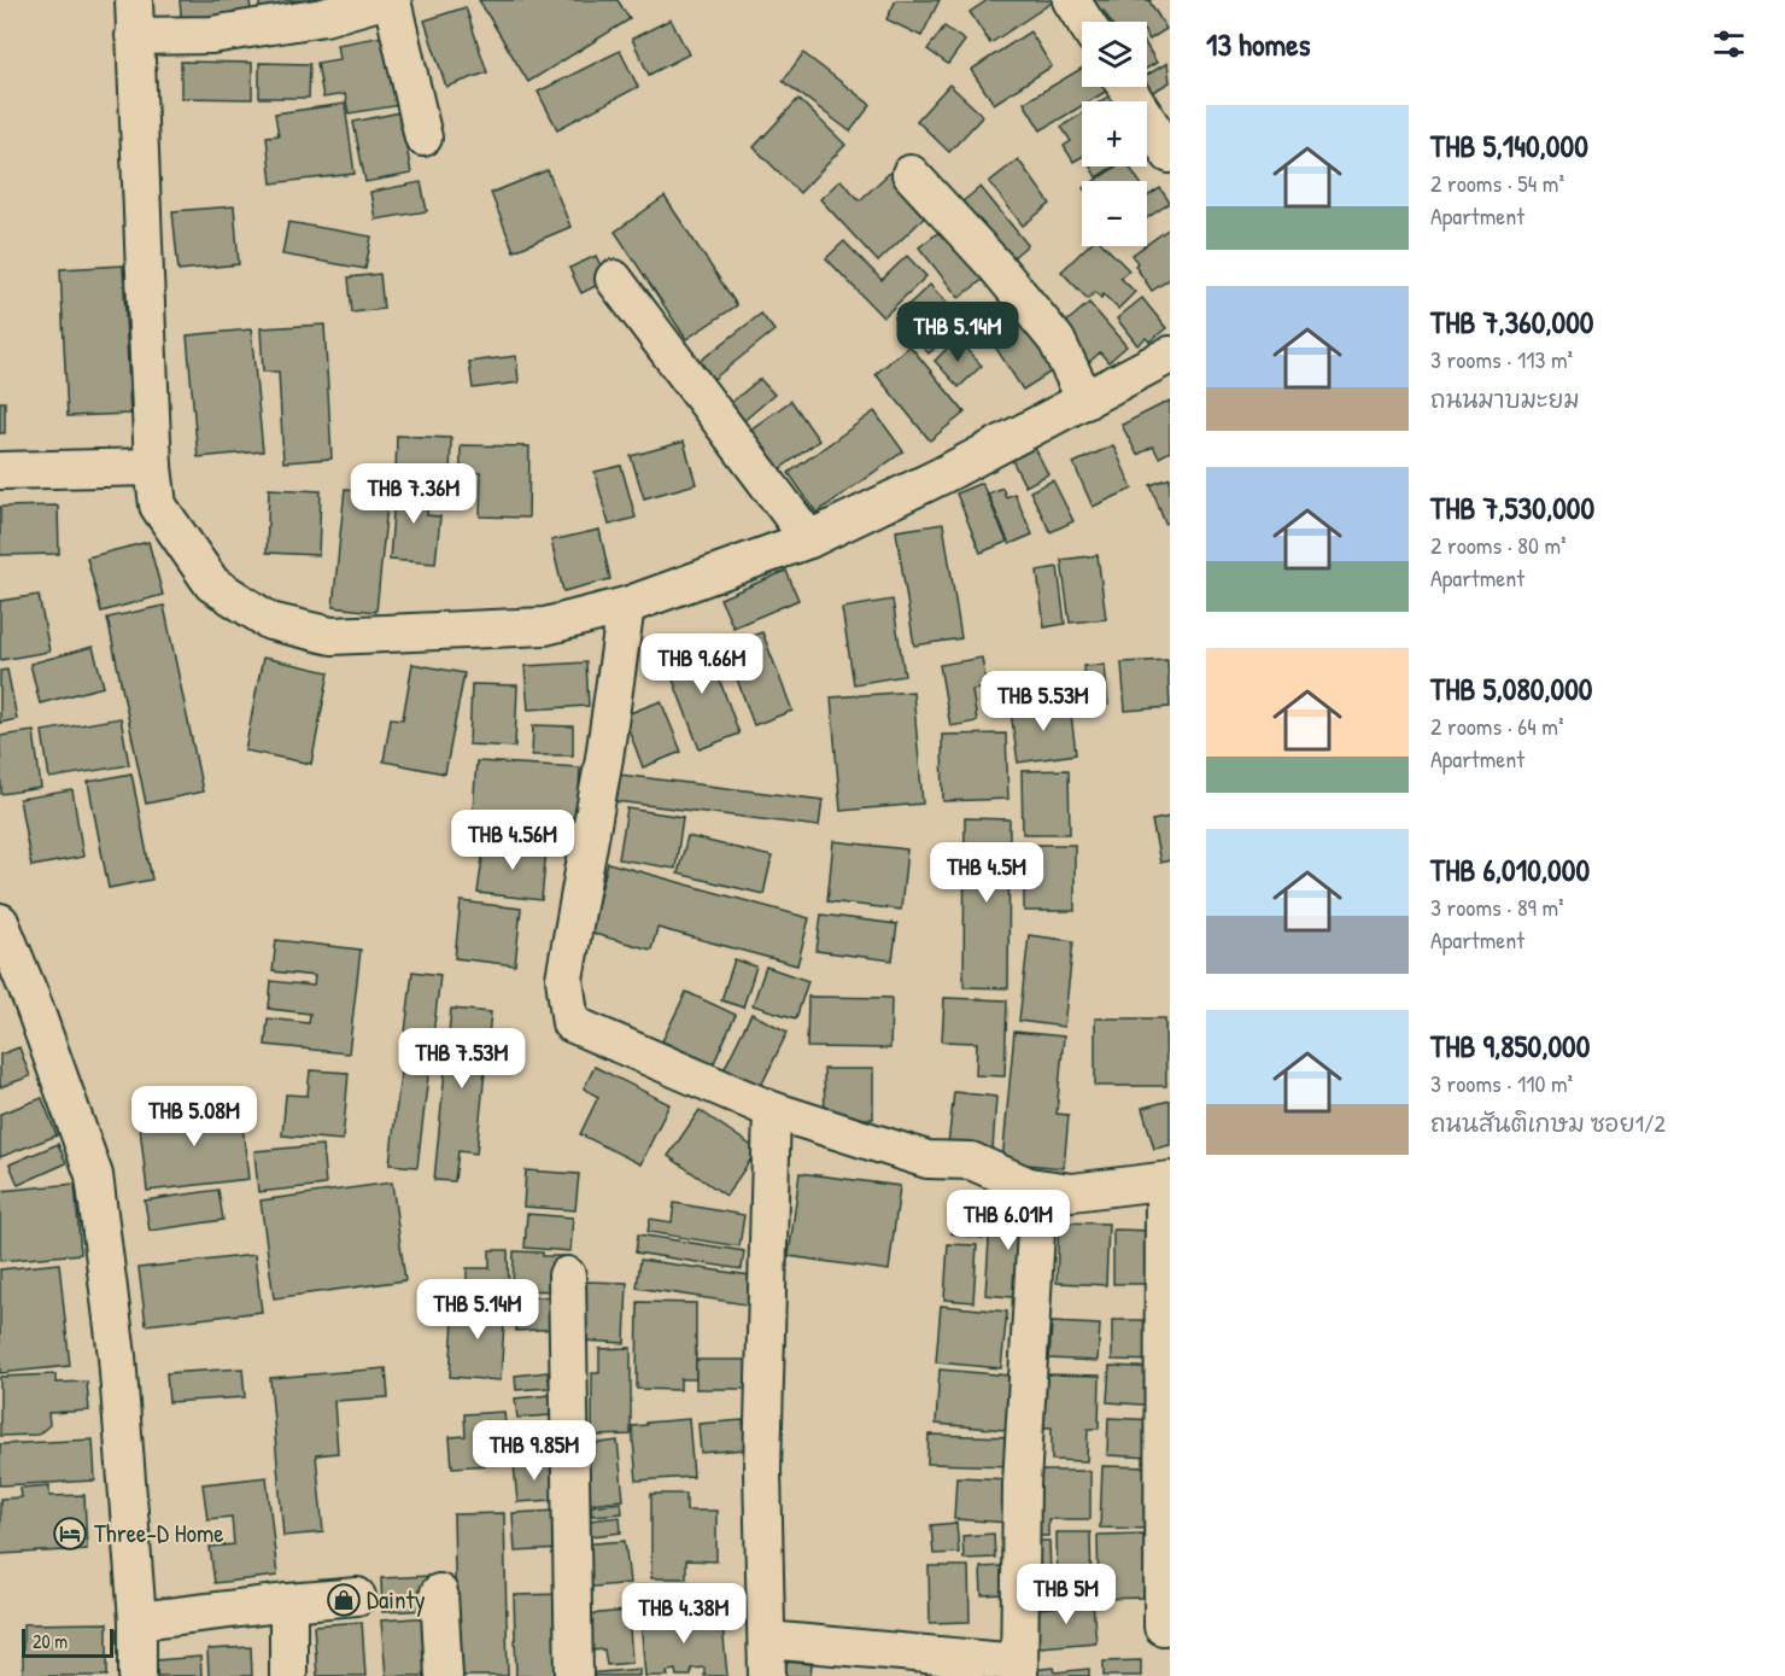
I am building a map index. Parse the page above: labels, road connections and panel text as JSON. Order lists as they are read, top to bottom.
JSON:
{
  "places": {
    "hotel": ["Three-D Home"],
    "shop": ["Dainty"]
  },
  "scale_bar": "20 m",
  "page": {
    "heading": "13 homes",
    "map_buttons": ["+", "−"],
    "list": [
      {
        "name": "THB 5,140,000",
        "note": "2 rooms · 54 m² · Apartment"
      },
      {
        "name": "THB 7,360,000",
        "note": "3 rooms · 113 m² · ถนนมาบมะยม"
      },
      {
        "name": "THB 7,530,000",
        "note": "2 rooms · 80 m² · Apartment"
      },
      {
        "name": "THB 5,080,000",
        "note": "2 rooms · 64 m² · Apartment"
      },
      {
        "name": "THB 6,010,000",
        "note": "3 rooms · 89 m² · Apartment"
      },
      {
        "name": "THB 9,850,000",
        "note": "3 rooms · 110 m² · ถนนสันติเกษม ซอย1/2"
      }
    ],
    "price": [
      "THB 5.14M",
      "THB 7.36M",
      "THB 9.66M",
      "THB 5.53M",
      "THB 4.56M",
      "THB 4.5M",
      "THB 7.53M",
      "THB 5.08M",
      "THB 6.01M",
      "THB 5.14M",
      "THB 9.85M",
      "THB 5M",
      "THB 4.38M"
    ],
    "scale": "20 m"
  }
}
